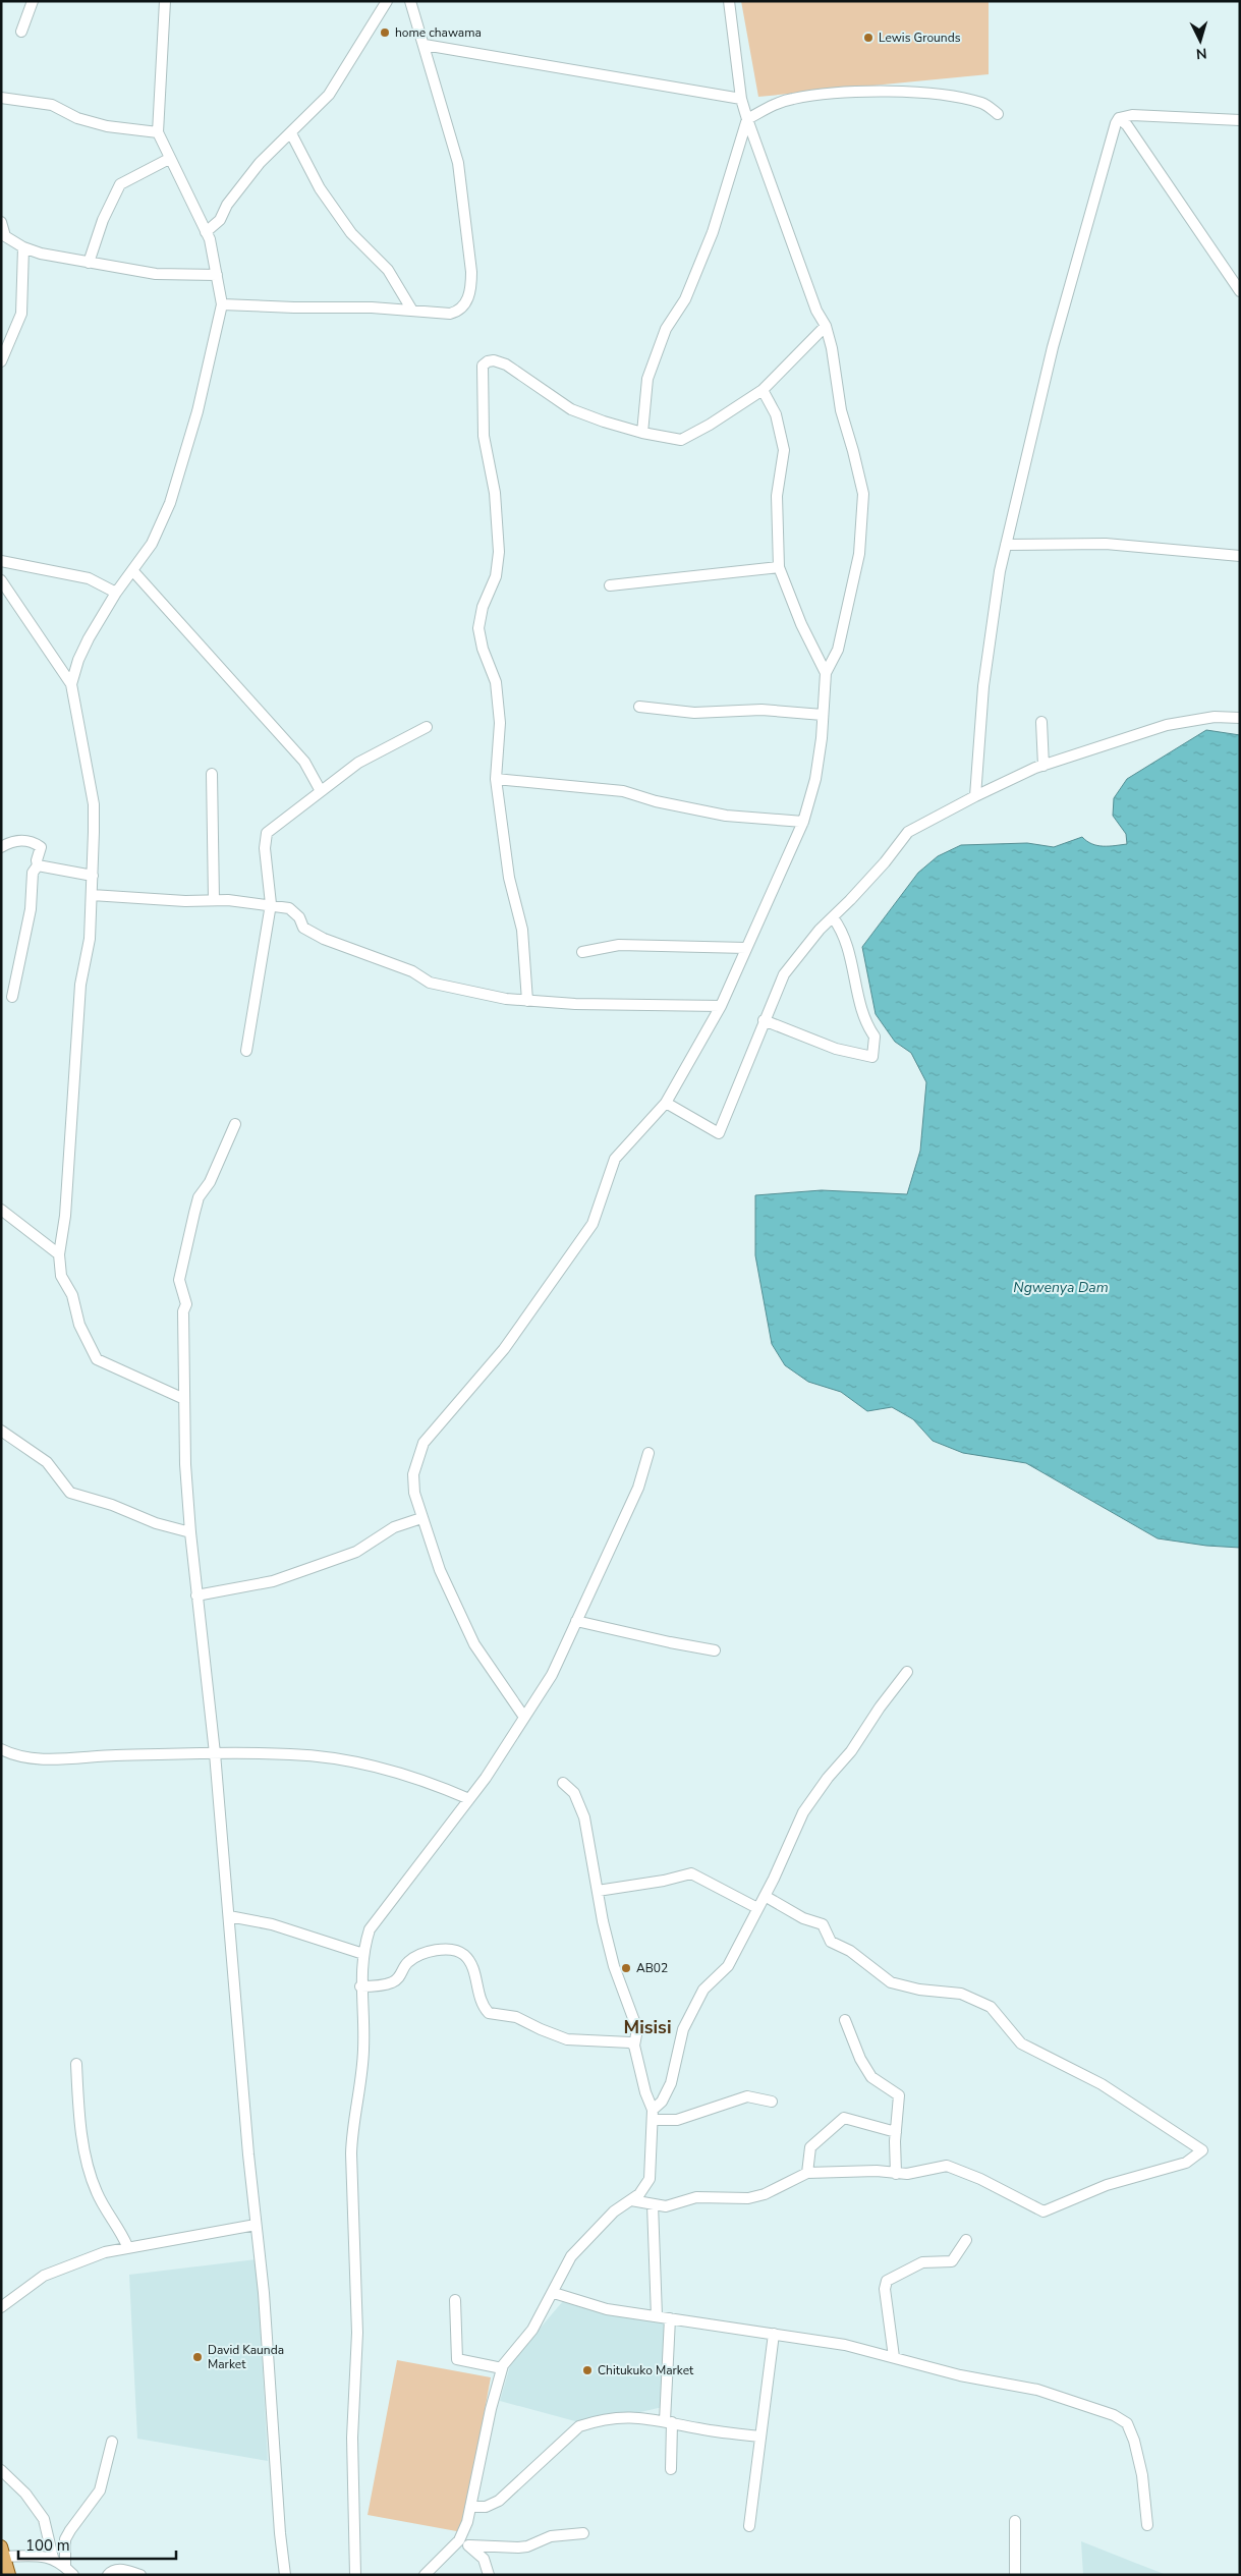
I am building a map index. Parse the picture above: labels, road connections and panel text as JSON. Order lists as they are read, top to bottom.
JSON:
{
  "districts": ["Misisi"],
  "water": ["Ngwenya Dam"],
  "places": [
    "home chawama",
    "Lewis Grounds",
    "AB02",
    "David Kaunda Market",
    "Chitukuko Market"
  ],
  "scale_bar": "100 m",
  "north": "bottom"
}
